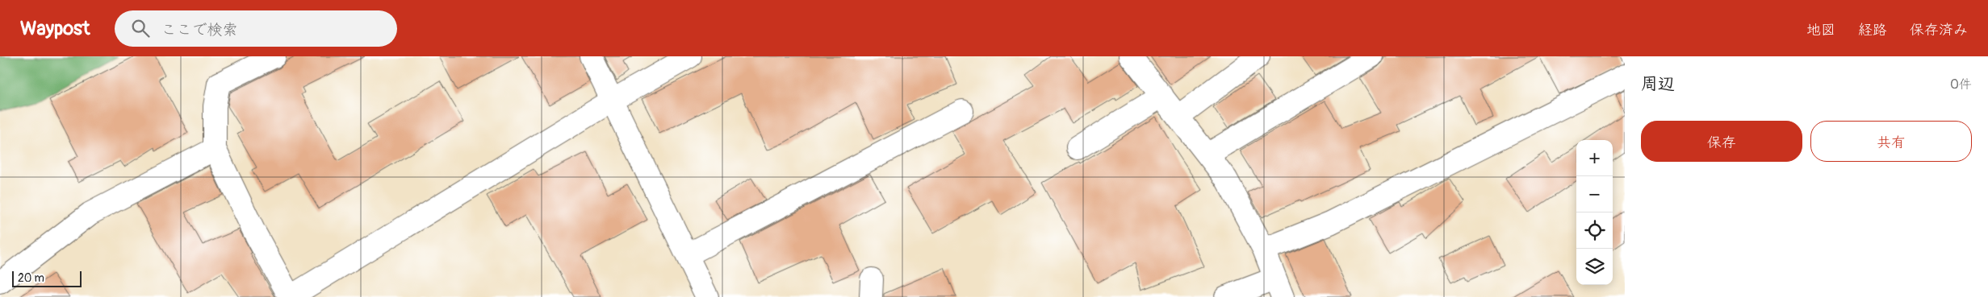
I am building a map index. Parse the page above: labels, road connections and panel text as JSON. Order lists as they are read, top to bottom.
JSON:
{
  "scale_bar": "20 m",
  "page": {
    "header": "Waypost",
    "search": "ここで検索",
    "nav": ["地図", "経路", "保存済み"],
    "heading": ["周辺", "0件"],
    "buttons": ["保存", "共有"],
    "map_buttons": ["+", "−"],
    "scale": "20 m"
  }
}
